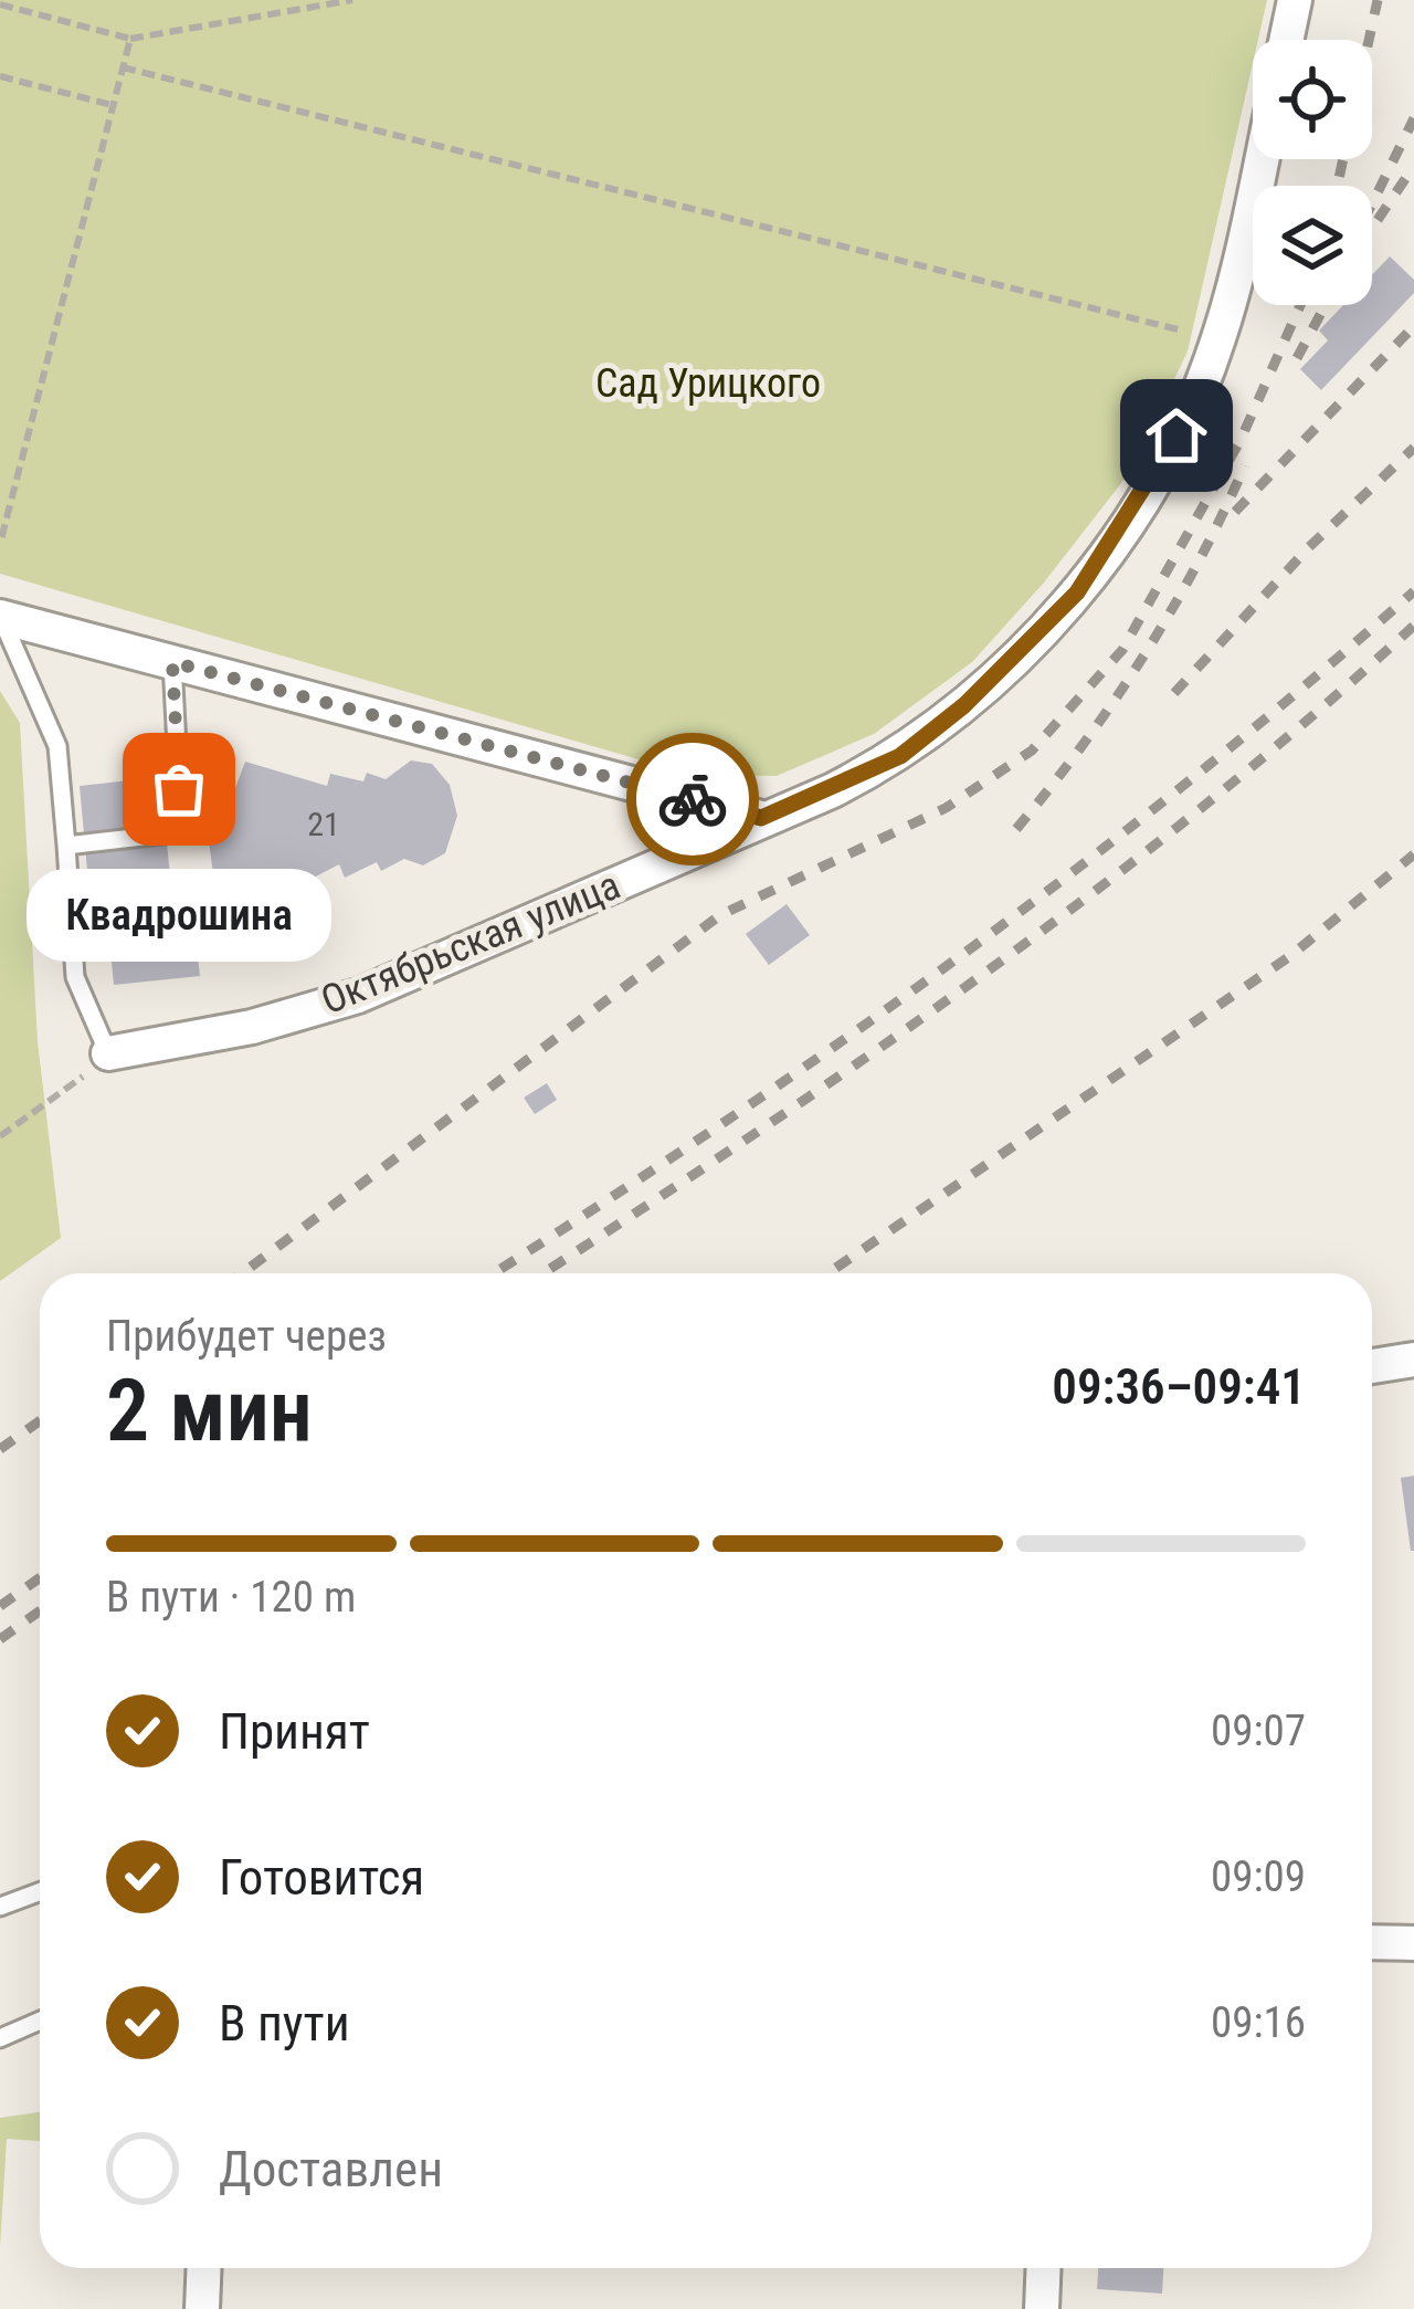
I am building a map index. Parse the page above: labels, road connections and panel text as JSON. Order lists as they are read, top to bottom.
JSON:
{
  "streets": {
    "street": ["Октябрьская улица"]
  },
  "parks": ["Сад Урицкого"],
  "places": ["Квадрошина"],
  "house_numbers": ["21"],
  "page": {
    "bubble": "Квадрошина",
    "heading": ["2 мин", "Прибудет через", "09:36–09:41"],
    "bar": "В пути · 120 m",
    "list": [
      ["Принят", "09:07"],
      ["Готовится", "09:09"],
      ["В пути", "09:16"],
      "Доставлен"
    ]
  }
}
